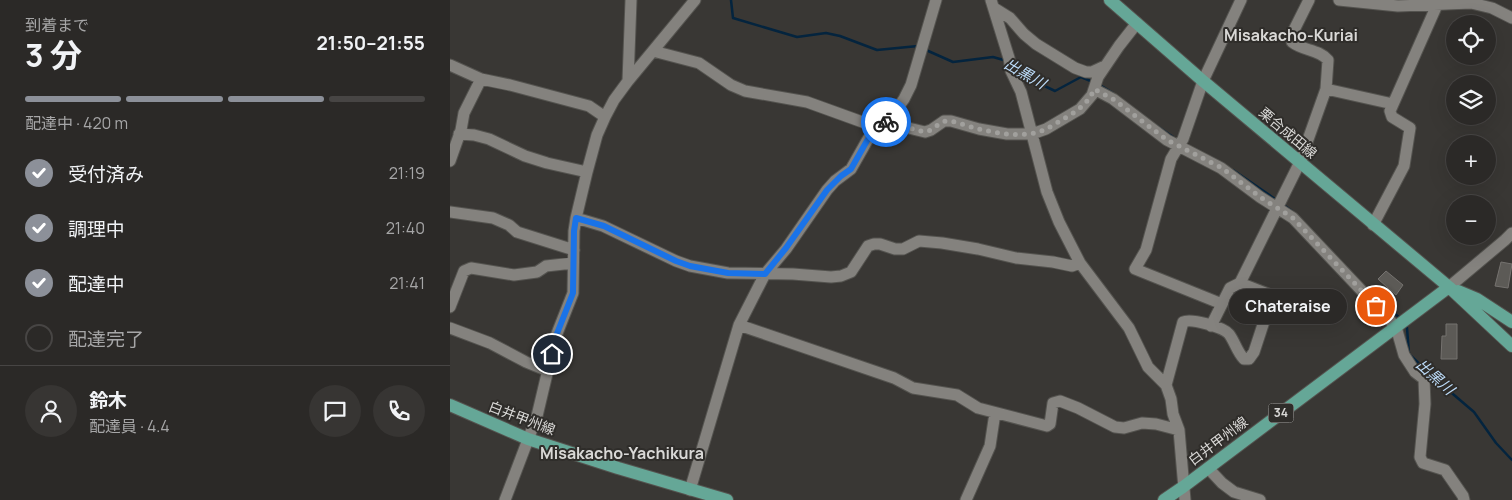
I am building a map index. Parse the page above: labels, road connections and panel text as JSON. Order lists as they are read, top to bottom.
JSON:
{
  "streets": {
    "main road": ["栗合成田線", "34", "白井甲州線"]
  },
  "crossings": [
    ["栗合成田線", "白井甲州線"]
  ],
  "districts": ["Misakacho-Kuriai", "Misakacho-Yachikura"],
  "water": ["出黒川"],
  "places": ["Chateraise"],
  "page": {
    "heading": ["3 分", "到着まで", "21:50–21:55"],
    "panel": ["鈴木", "配達員 · 4.4"],
    "map_buttons": ["+", "−"],
    "bar": "配達中 · 420 m",
    "list": [
      ["受付済み", "21:19"],
      ["調理中", "21:40"],
      ["配達中", "21:41"],
      "配達完了"
    ],
    "bubble": "Chateraise"
  }
}
